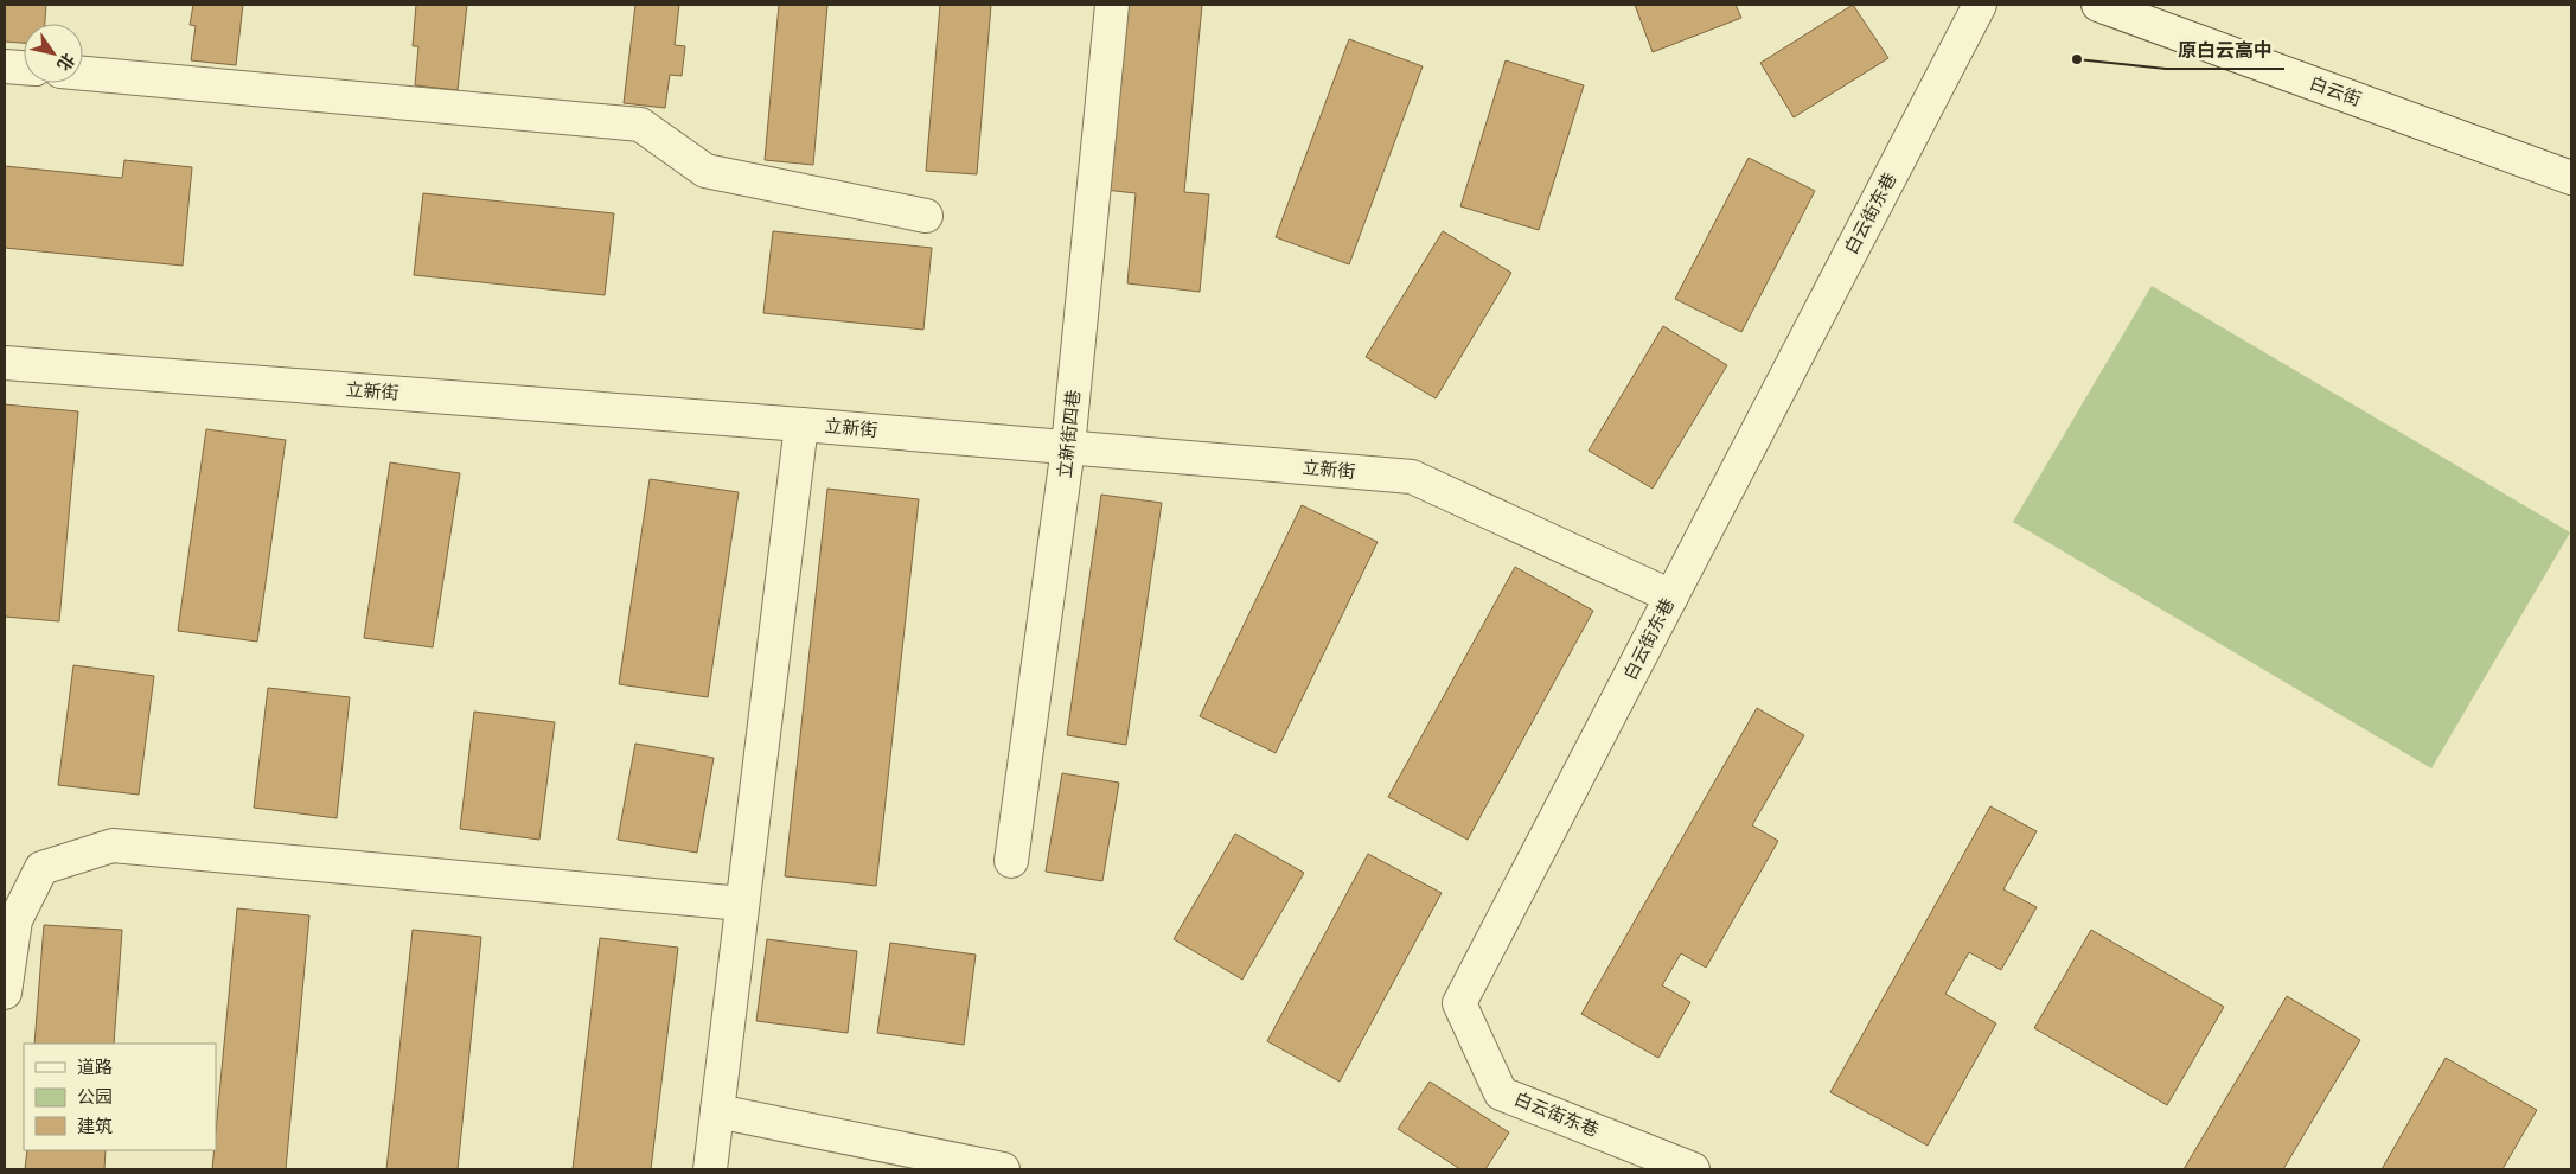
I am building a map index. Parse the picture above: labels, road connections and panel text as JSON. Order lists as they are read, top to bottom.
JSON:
{
  "streets": {
    "street": [
      "白云街",
      "白云街东巷",
      "立新街",
      "立新街四巷"
    ]
  },
  "crossings": [
    ["白云街东巷", "立新街"],
    ["立新街", "立新街四巷"]
  ],
  "places": ["原白云高中"],
  "legend": ["道路", "公园", "建筑"],
  "north": "bottom right"
}
